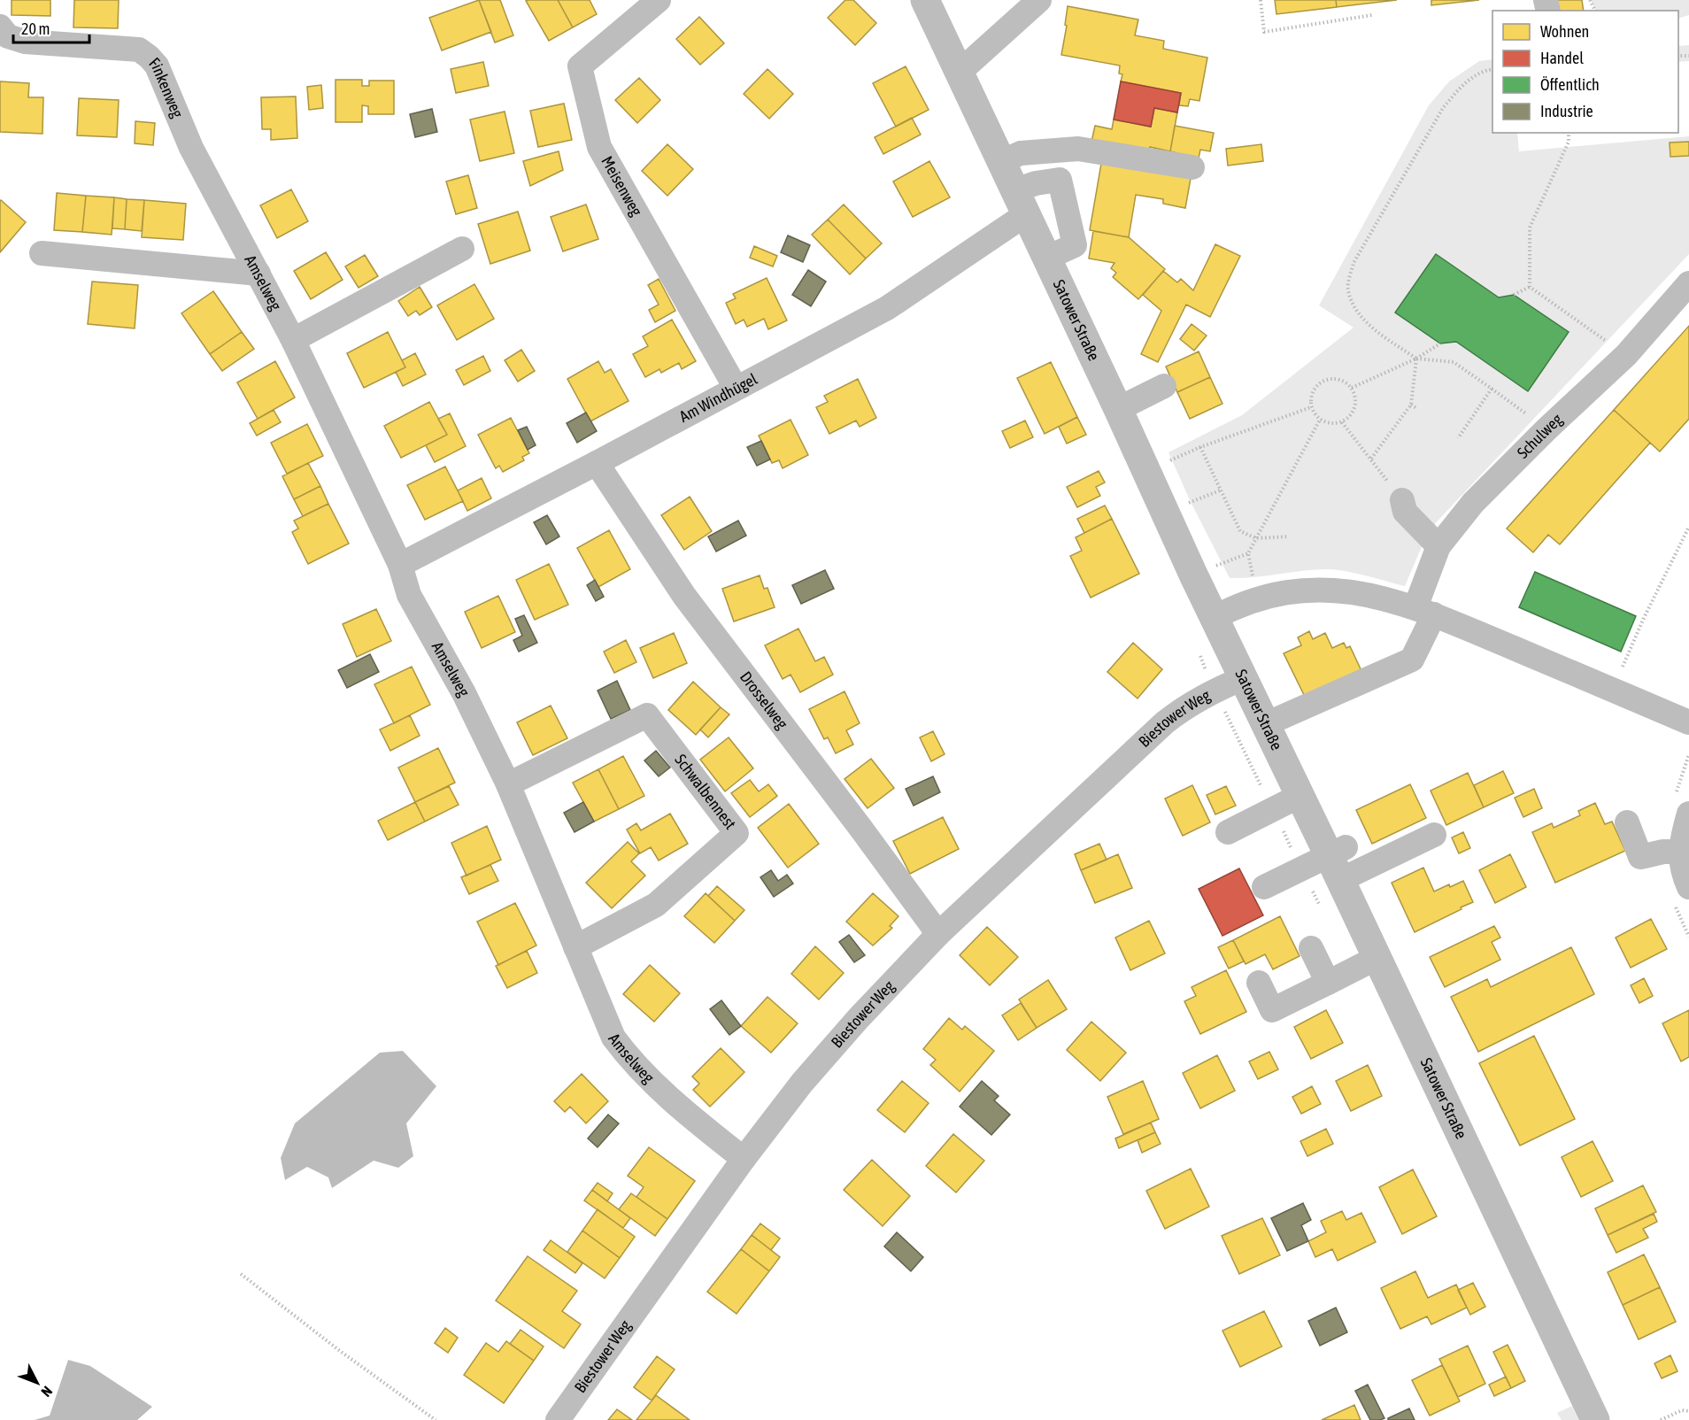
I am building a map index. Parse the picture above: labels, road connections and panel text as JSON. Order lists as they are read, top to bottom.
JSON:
{
  "streets": {
    "main road": ["Satower Straße"],
    "street": [
      "Finkenweg",
      "Meisenweg",
      "Amselweg",
      "Am Windhügel",
      "Schulweg",
      "Drosselweg",
      "Biestower Weg",
      "Schwalbennest"
    ]
  },
  "crossings": [
    ["Finkenweg", "Amselweg"],
    ["Meisenweg", "Am Windhügel"],
    ["Amselweg", "Am Windhügel"],
    ["Amselweg", "Biestower Weg"],
    ["Amselweg", "Schwalbennest"],
    ["Satower Straße", "Am Windhügel"],
    ["Satower Straße", "Schulweg"],
    ["Satower Straße", "Biestower Weg"],
    ["Am Windhügel", "Drosselweg"],
    ["Drosselweg", "Biestower Weg"]
  ],
  "legend": [
    "Wohnen",
    "Handel",
    "Öffentlich",
    "Industrie"
  ],
  "scale_bar": "20 m",
  "north": "bottom right"
}
